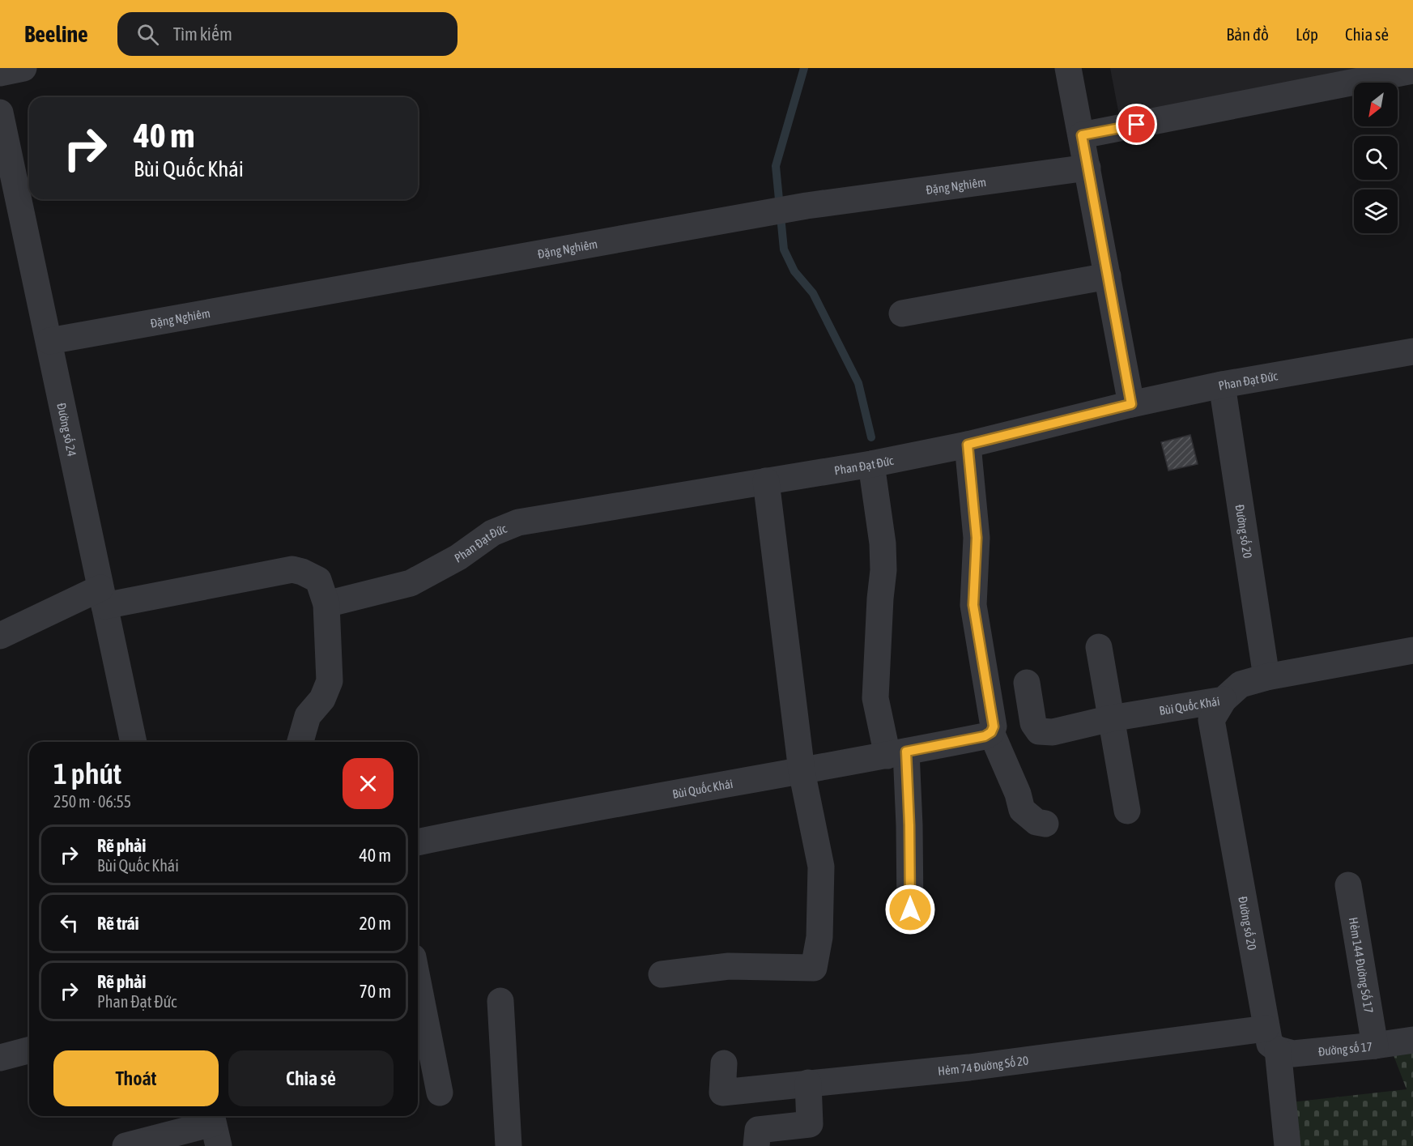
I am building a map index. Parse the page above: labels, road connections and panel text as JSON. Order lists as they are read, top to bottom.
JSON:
{
  "streets": {
    "street": [
      "Đặng Nghiêm",
      "Phan Đạt Đức",
      "Đường số 24",
      "Đường số 20",
      "Bùi Quốc Khái",
      "Hẻm 144 Đường Số 17",
      "Đường số 17",
      "Hẻm 74 Đường Số 20"
    ]
  },
  "crossings": [
    ["Đặng Nghiêm", "Đường số 24"],
    ["Phan Đạt Đức", "Đường số 20"],
    ["Đường số 20", "Bùi Quốc Khái"],
    ["Đường số 20", "Đường số 17"],
    ["Đường số 20", "Hẻm 74 Đường Số 20"],
    ["Hẻm 144 Đường Số 17", "Đường số 17"],
    ["Đường số 17", "Hẻm 74 Đường Số 20"]
  ],
  "north": "bottom left",
  "page": {
    "header": "Beeline",
    "search": "Tìm kiếm",
    "nav": ["Bản đồ", "Lớp", "Chia sẻ"],
    "turn": ["40 m", "Bùi Quốc Khái"],
    "heading": ["1 phút", "250 m · 06:55"],
    "list": [
      {
        "name": "Rẽ phải",
        "note": "Bùi Quốc Khái",
        "value": "40 m"
      },
      {
        "name": "Rẽ trái",
        "value": "20 m"
      },
      {
        "name": "Rẽ phải",
        "note": "Phan Đạt Đức",
        "value": "70 m"
      }
    ],
    "buttons": ["Thoát", "Chia sẻ"]
  }
}
